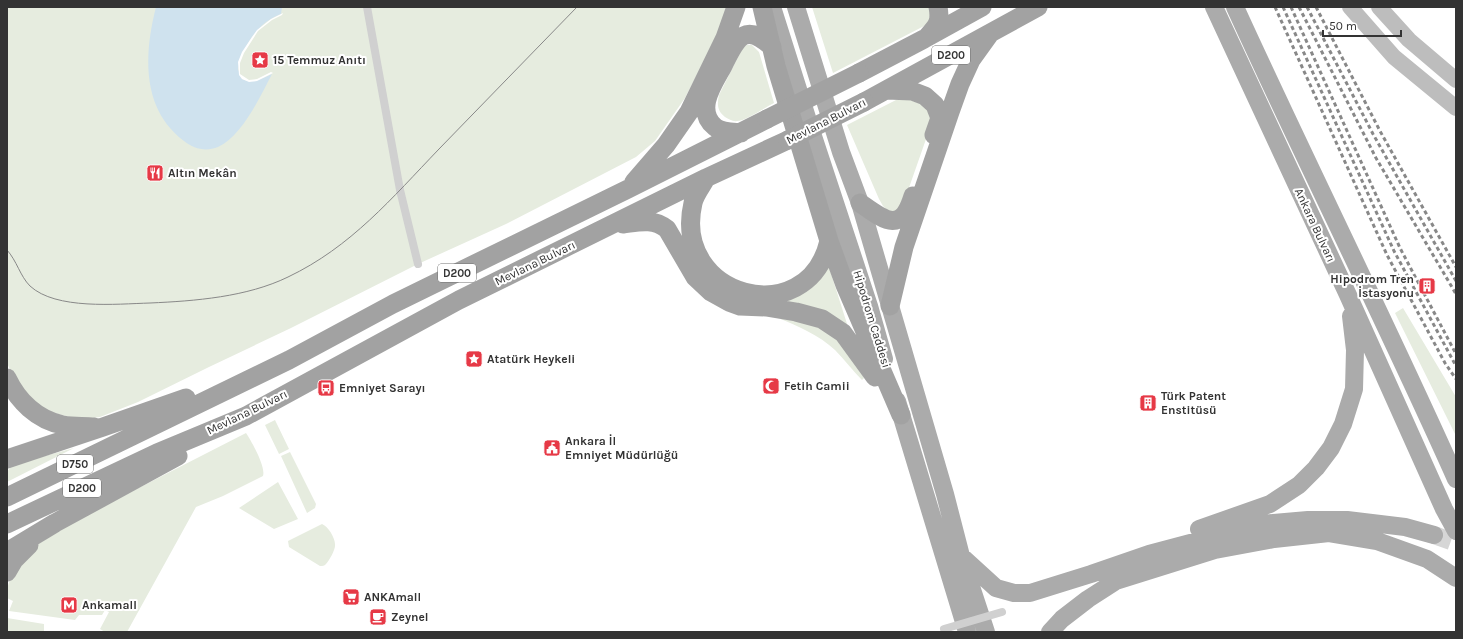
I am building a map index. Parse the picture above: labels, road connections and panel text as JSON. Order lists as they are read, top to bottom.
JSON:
{
  "streets": {
    "highway": ["D200", "Mevlana Bulvarı", "D750"],
    "main road": ["Ankara Bulvarı", "Hipodrom Caddesi"]
  },
  "crossings": [
    ["D200", "D750"]
  ],
  "places": {
    "place": ["15 Temmuz Anıtı", "Atatürk Heykeli"],
    "restaurant": ["Altın Mekân"],
    "building": ["Hipodrom Tren İstasyonu", "Türk Patent Enstitüsü"],
    "mosque": ["Fetih Camii"],
    "bus stop": ["Emniyet Sarayı"],
    "public building": ["Ankara İl Emniyet Müdürlüğü"],
    "supermarket": ["ANKAmall"],
    "metro station": ["Ankamall"],
    "cafe": ["Zeynel"]
  },
  "scale_bar": "50 m"
}
